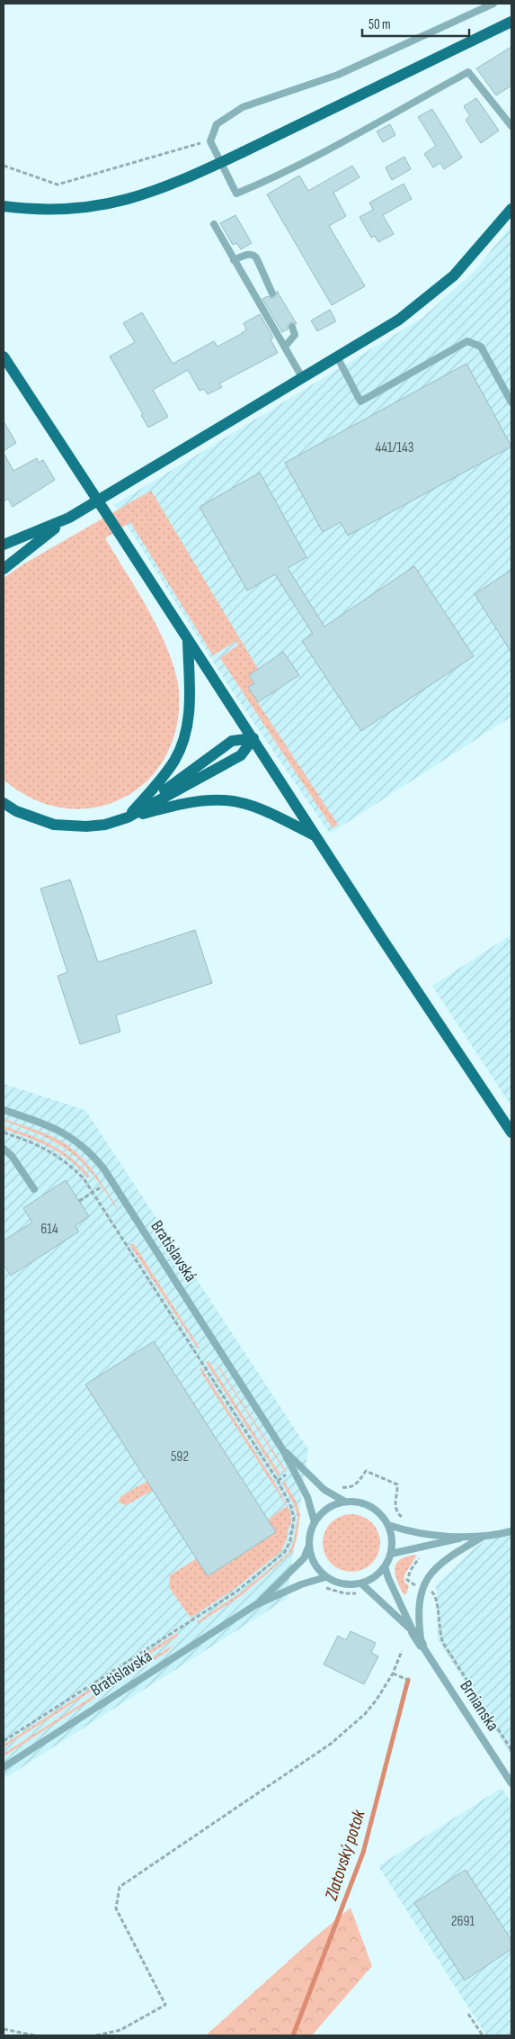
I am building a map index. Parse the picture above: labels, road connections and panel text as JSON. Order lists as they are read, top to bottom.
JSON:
{
  "streets": {
    "lane": ["Bratislavská", "Brnianska"]
  },
  "water": ["Zlatovský potok"],
  "house_numbers": [
    "441/143",
    "614",
    "592",
    "2691"
  ],
  "scale_bar": "50 m"
}
